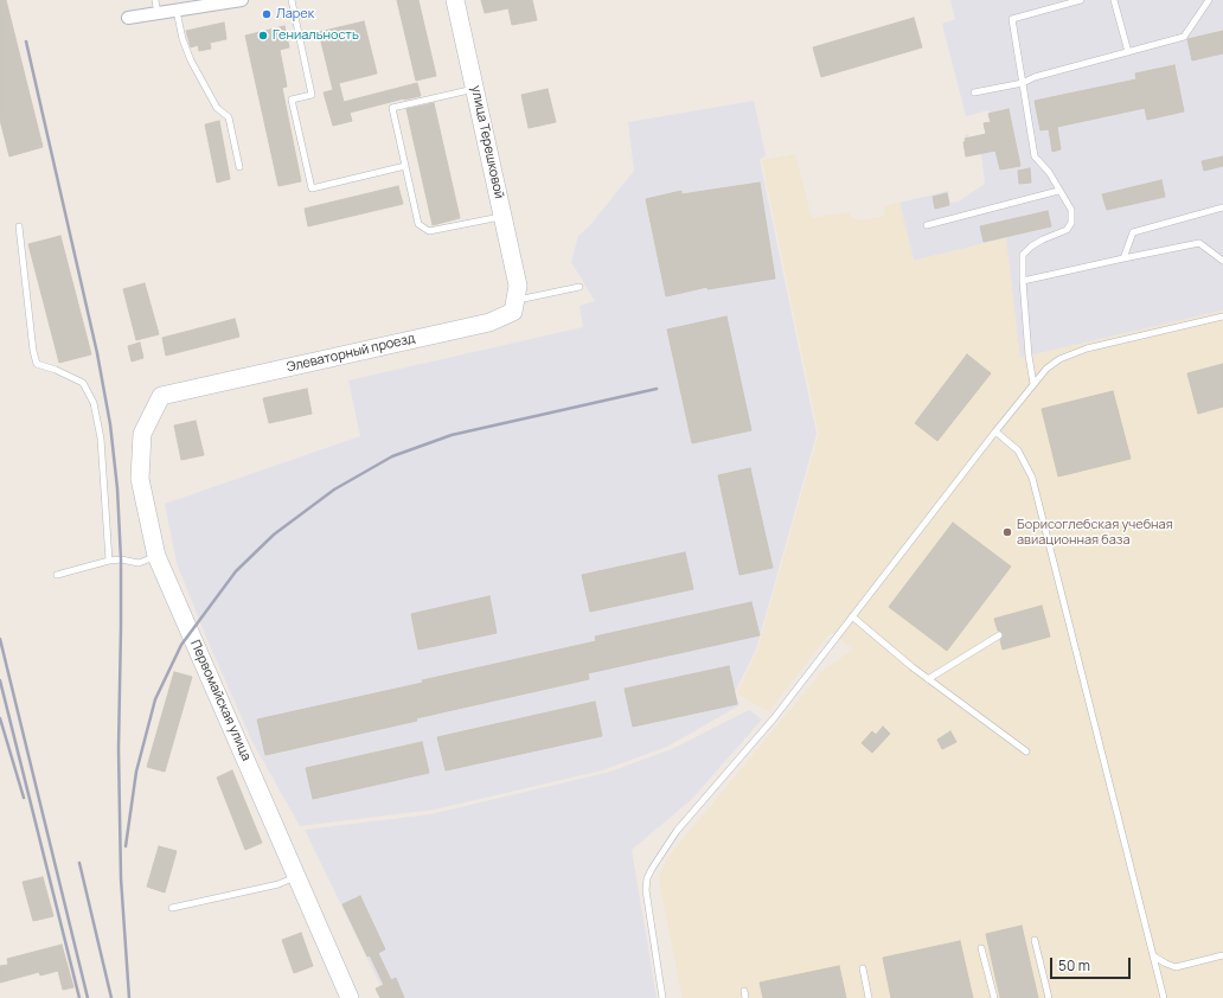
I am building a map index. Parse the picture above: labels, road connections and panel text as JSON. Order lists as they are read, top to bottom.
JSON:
{
  "streets": {
    "street": ["улица Терешковой", "Элеваторный проезд", "Первомайская улица"]
  },
  "crossings": [
    ["улица Терешковой", "Элеваторный проезд"],
    ["Элеваторный проезд", "Первомайская улица"]
  ],
  "places": ["Ларек", "Гениальность", "Борисоглебская учебная авиационная база"],
  "scale_bar": "50 m"
}
